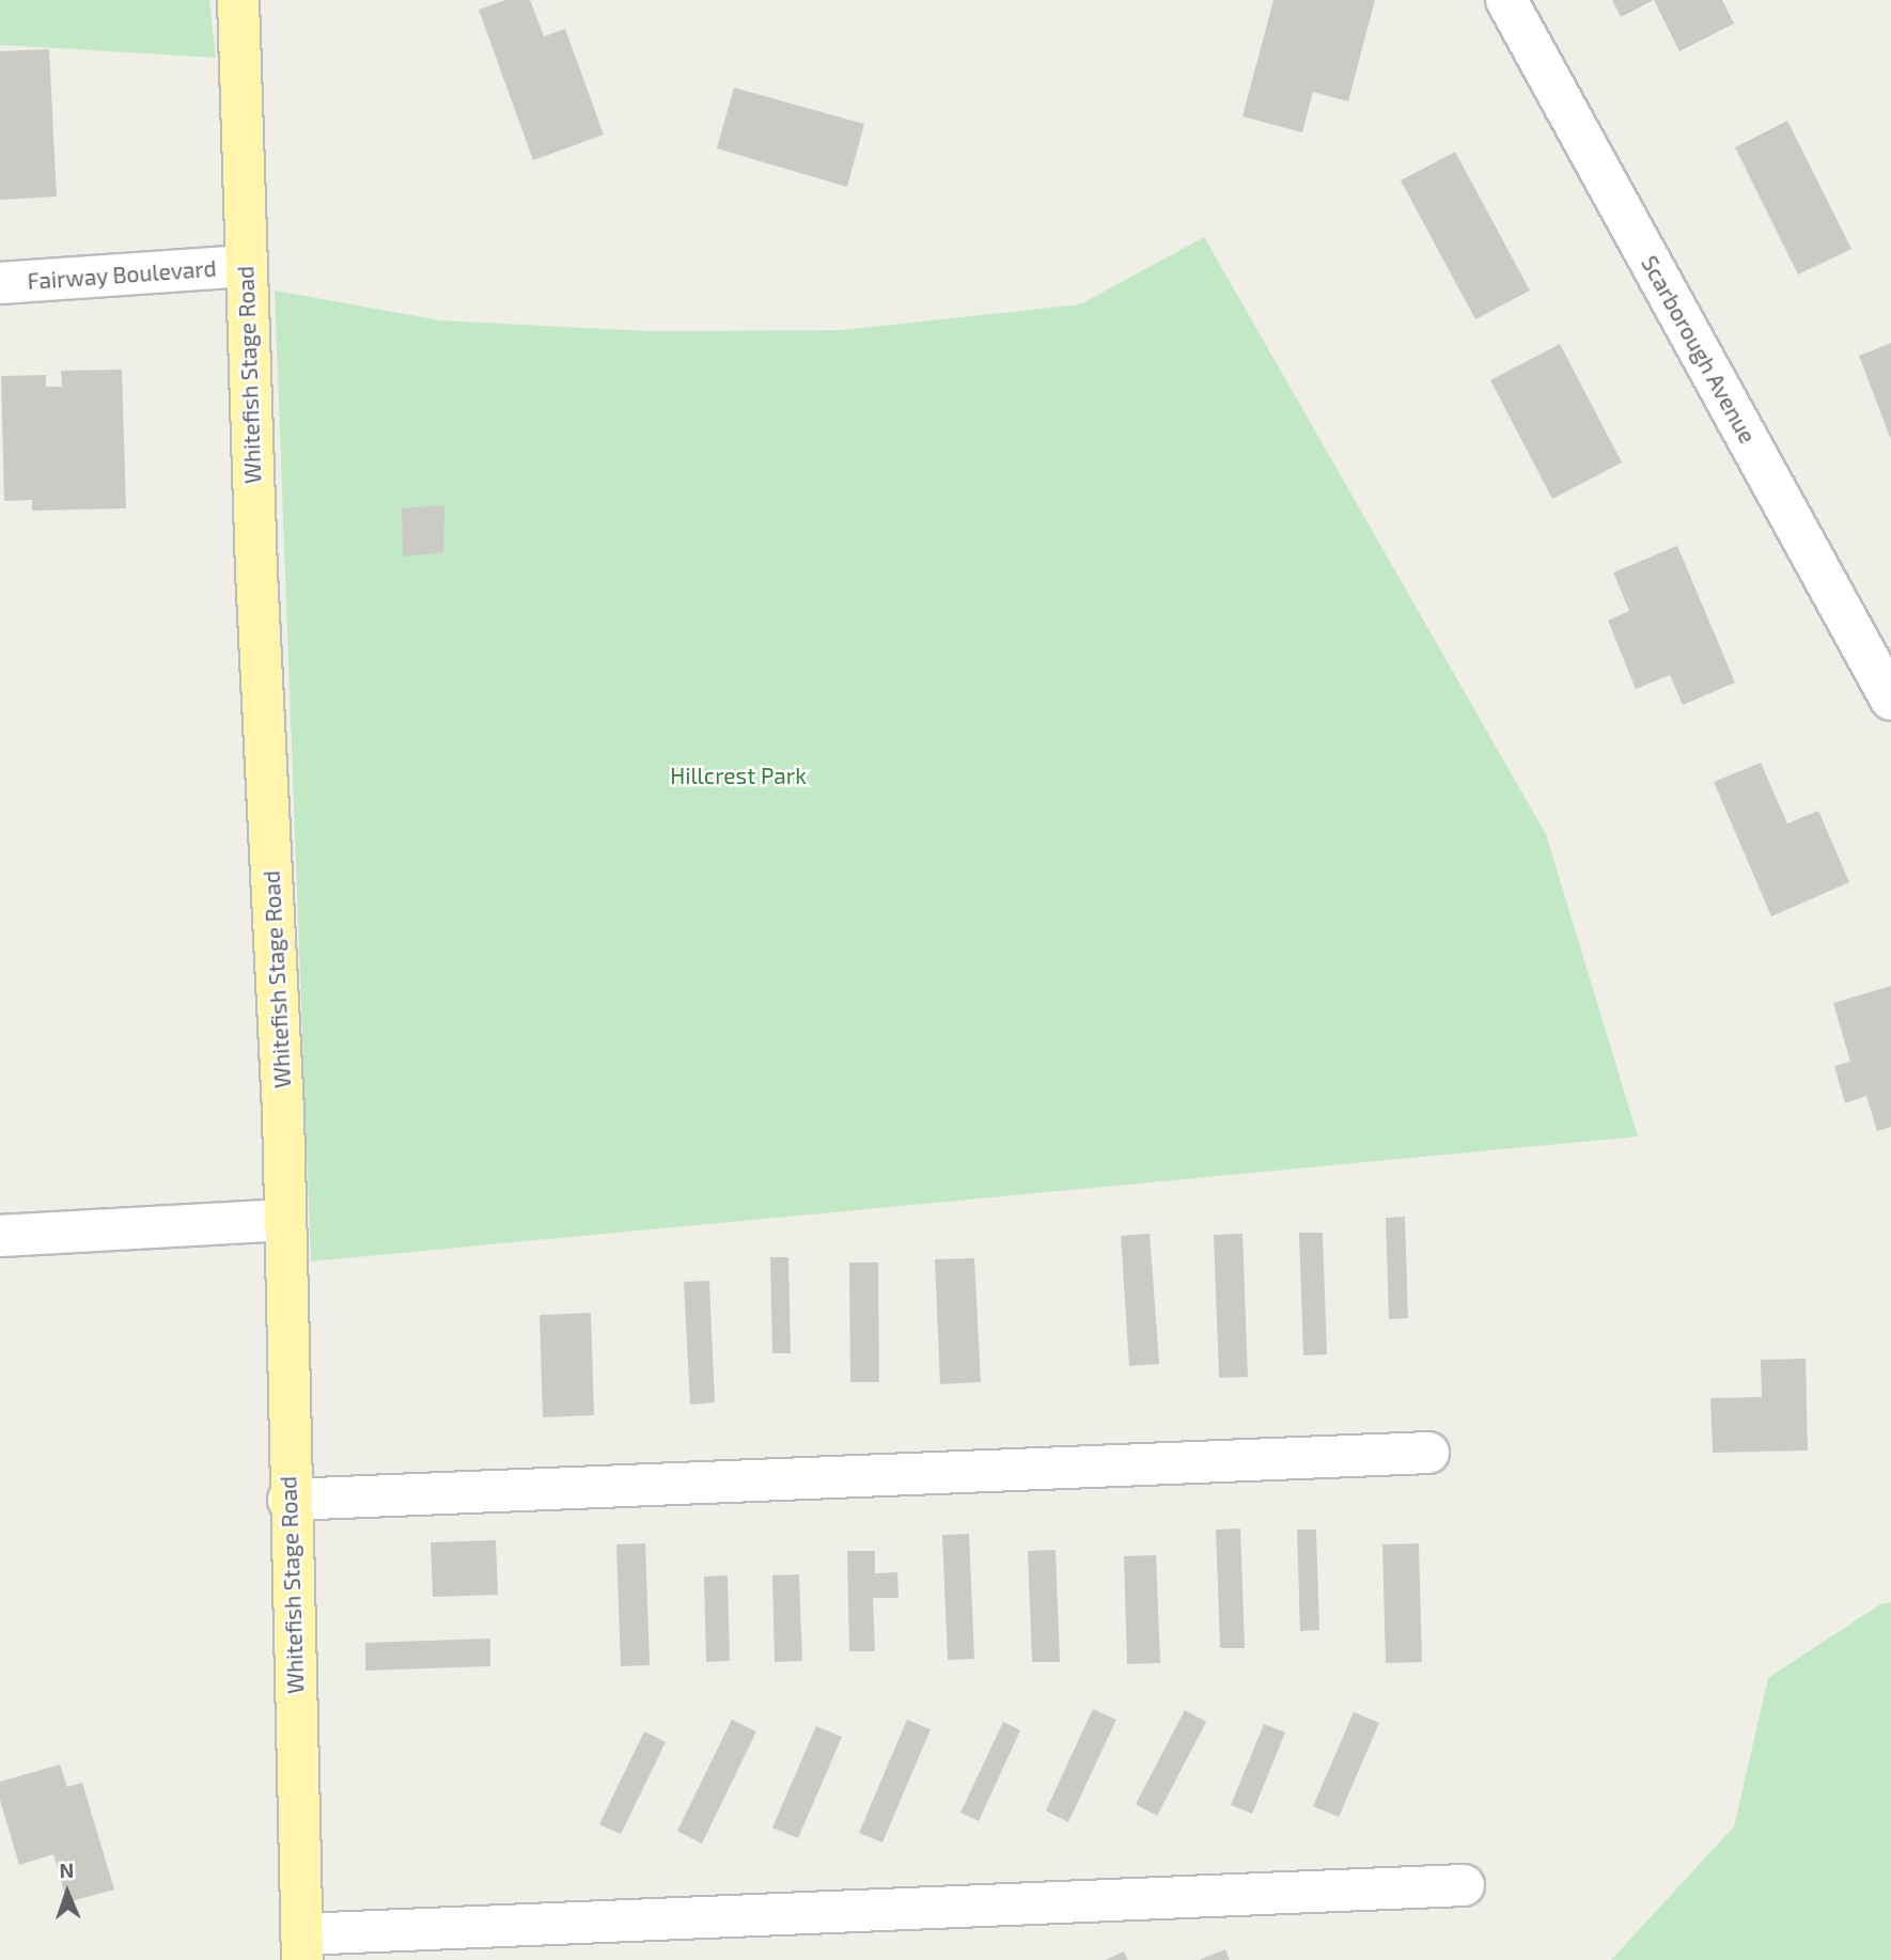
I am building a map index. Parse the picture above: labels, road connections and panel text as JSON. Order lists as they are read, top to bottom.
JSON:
{
  "streets": {
    "main road": ["Whitefish Stage Road"],
    "street": ["Fairway Boulevard", "Scarborough Avenue"]
  },
  "crossings": [
    ["Fairway Boulevard", "Whitefish Stage Road"]
  ],
  "parks": ["Hillcrest Park"],
  "north": "top"
}
